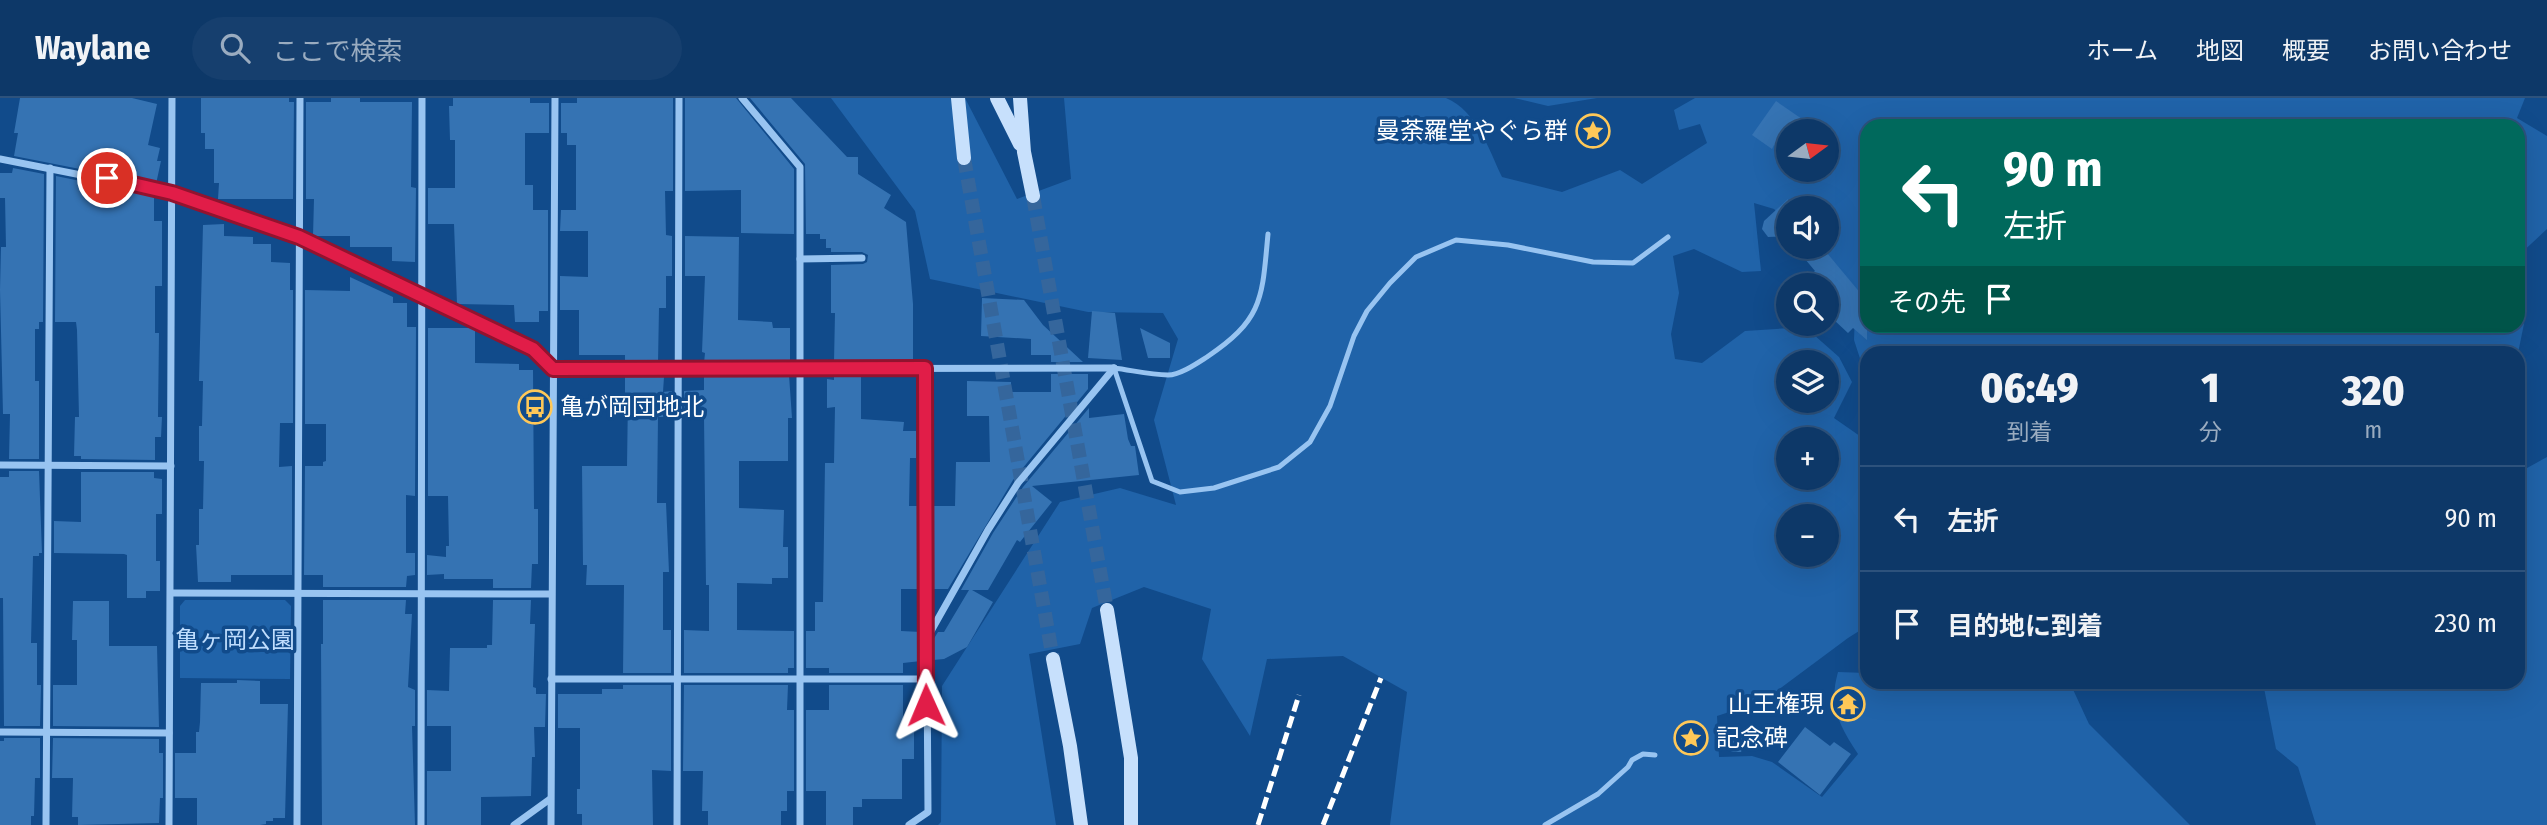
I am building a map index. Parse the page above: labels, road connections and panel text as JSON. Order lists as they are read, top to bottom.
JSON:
{
  "parks": ["亀ヶ岡公園"],
  "places": {
    "place": ["曼荼羅堂やぐら群", "記念碑"],
    "bus stop": ["亀が岡団地北"],
    "temple": ["山王権現"]
  },
  "north": "right",
  "page": {
    "header": "Waylane",
    "search": "ここで検索",
    "nav": [
      "ホーム",
      "地図",
      "概要",
      "お問い合わせ"
    ],
    "map_buttons": ["+", "−"],
    "turn": ["90 m", "左折"],
    "then": "その先",
    "eta": [
      "06:49",
      "到着",
      "1",
      "分",
      "320",
      "m"
    ],
    "list": [
      {
        "name": "左折",
        "value": "90 m"
      },
      {
        "name": "目的地に到着",
        "value": "230 m"
      }
    ]
  }
}
